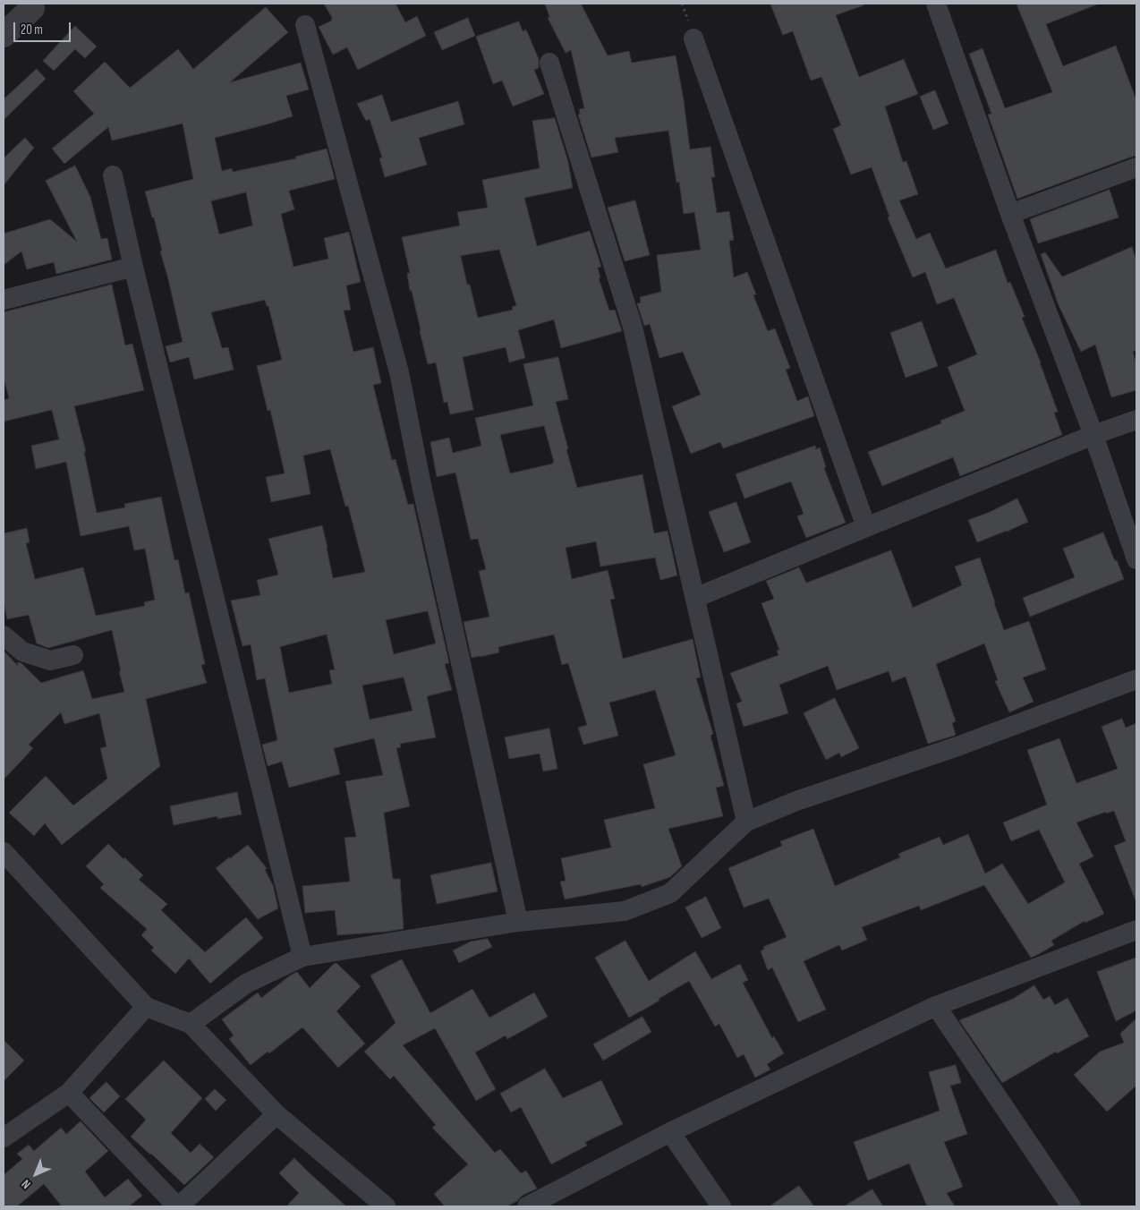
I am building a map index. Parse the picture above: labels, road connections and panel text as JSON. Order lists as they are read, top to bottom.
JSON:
{
  "scale_bar": "20 m",
  "north": "bottom left"
}
